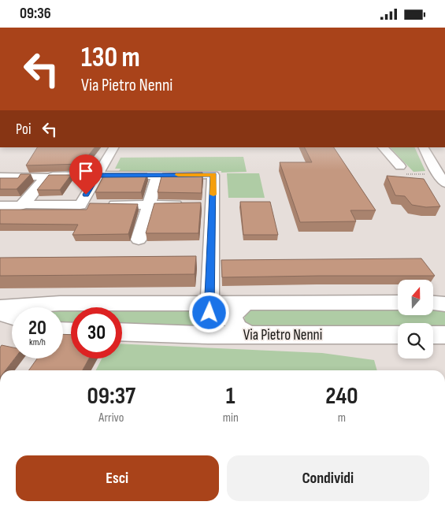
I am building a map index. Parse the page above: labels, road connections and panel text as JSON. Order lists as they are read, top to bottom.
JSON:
{
  "streets": {
    "street": ["Via Pietro Nenni"]
  },
  "north": "top",
  "page": {
    "status": "09:36",
    "turn": ["130 m", "Via Pietro Nenni"],
    "then": "Poi",
    "speed": "20 km/h",
    "limit": "30",
    "eta": [
      "09:37",
      "Arrivo",
      "1",
      "min",
      "240",
      "m"
    ],
    "buttons": ["Esci", "Condividi"]
  }
}
